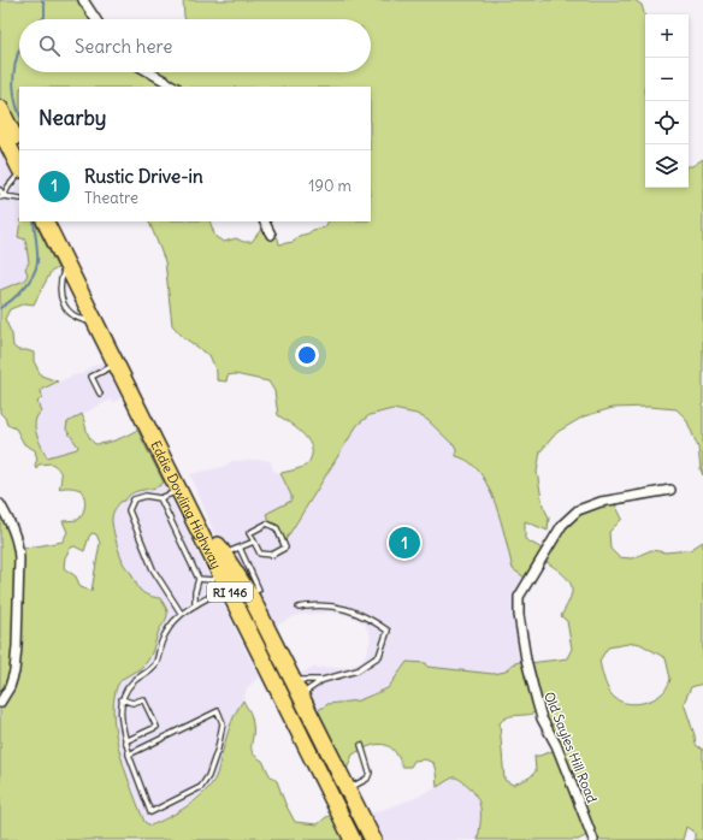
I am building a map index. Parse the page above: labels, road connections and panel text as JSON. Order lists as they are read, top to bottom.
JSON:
{
  "streets": {
    "highway": ["Eddie Dowling Highway", "RI 146"],
    "street": ["Old Sayles Hill Road"]
  },
  "page": {
    "map_buttons": ["+", "−"],
    "search": "Search here",
    "heading": "Nearby",
    "list": [
      {
        "mark": "1",
        "name": "Rustic Drive-in",
        "note": "Theatre",
        "value": "190 m"
      }
    ],
    "pins": "1"
  }
}
